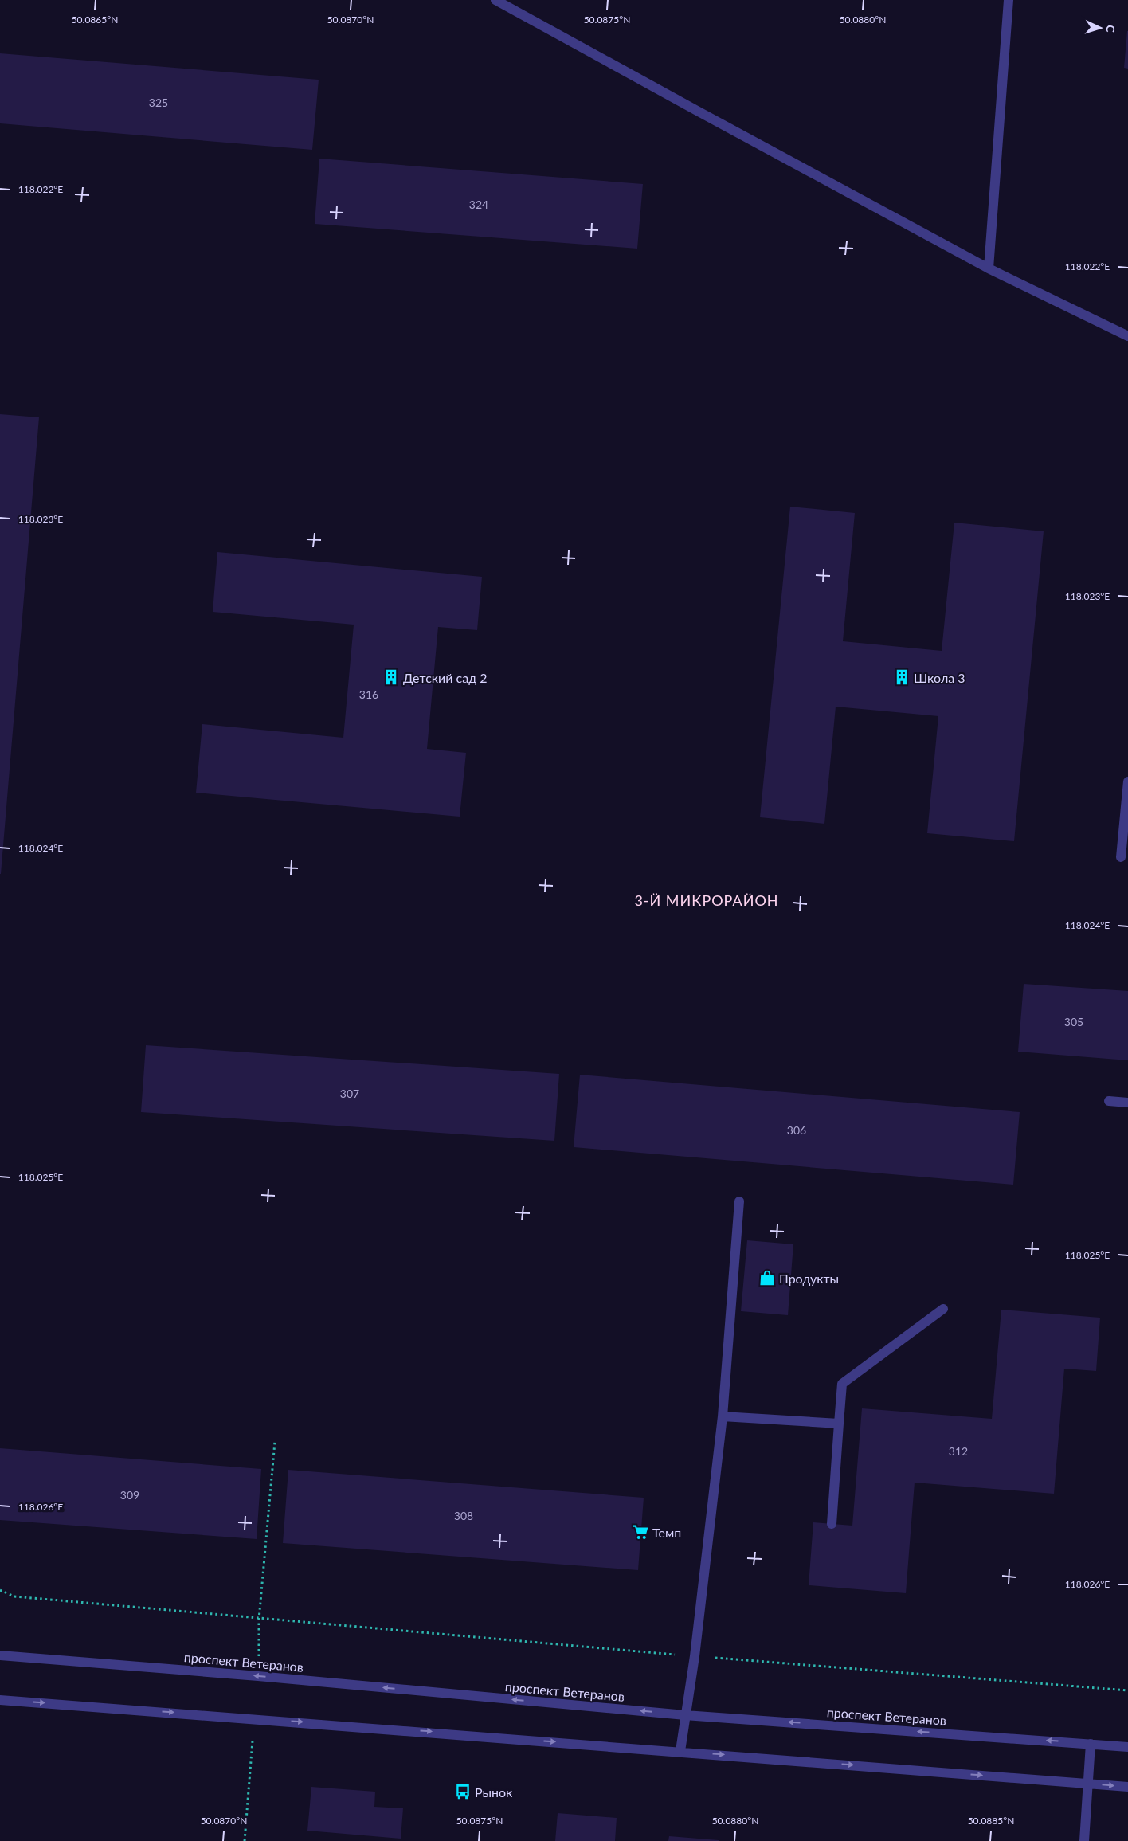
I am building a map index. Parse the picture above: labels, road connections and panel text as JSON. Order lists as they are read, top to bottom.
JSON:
{
  "streets": {
    "street": ["проспект Ветеранов"]
  },
  "districts": ["3-Й МИКРОРАЙОН"],
  "places": {
    "building": ["Детский сад 2", "Школа 3"],
    "shop": ["Продукты"],
    "supermarket": ["Темп"],
    "bus stop": ["Рынок"]
  },
  "house_numbers": [
    "325",
    "324",
    "316",
    "305",
    "307",
    "306",
    "312",
    "309",
    "308"
  ],
  "north": "right",
  "coordinates": [
    "50.0865°N",
    "50.0870°N",
    "50.0875°N",
    "50.0880°N",
    "118.022°E",
    "118.023°E",
    "118.024°E",
    "118.025°E",
    "118.026°E",
    "50.0885°N"
  ]
}
